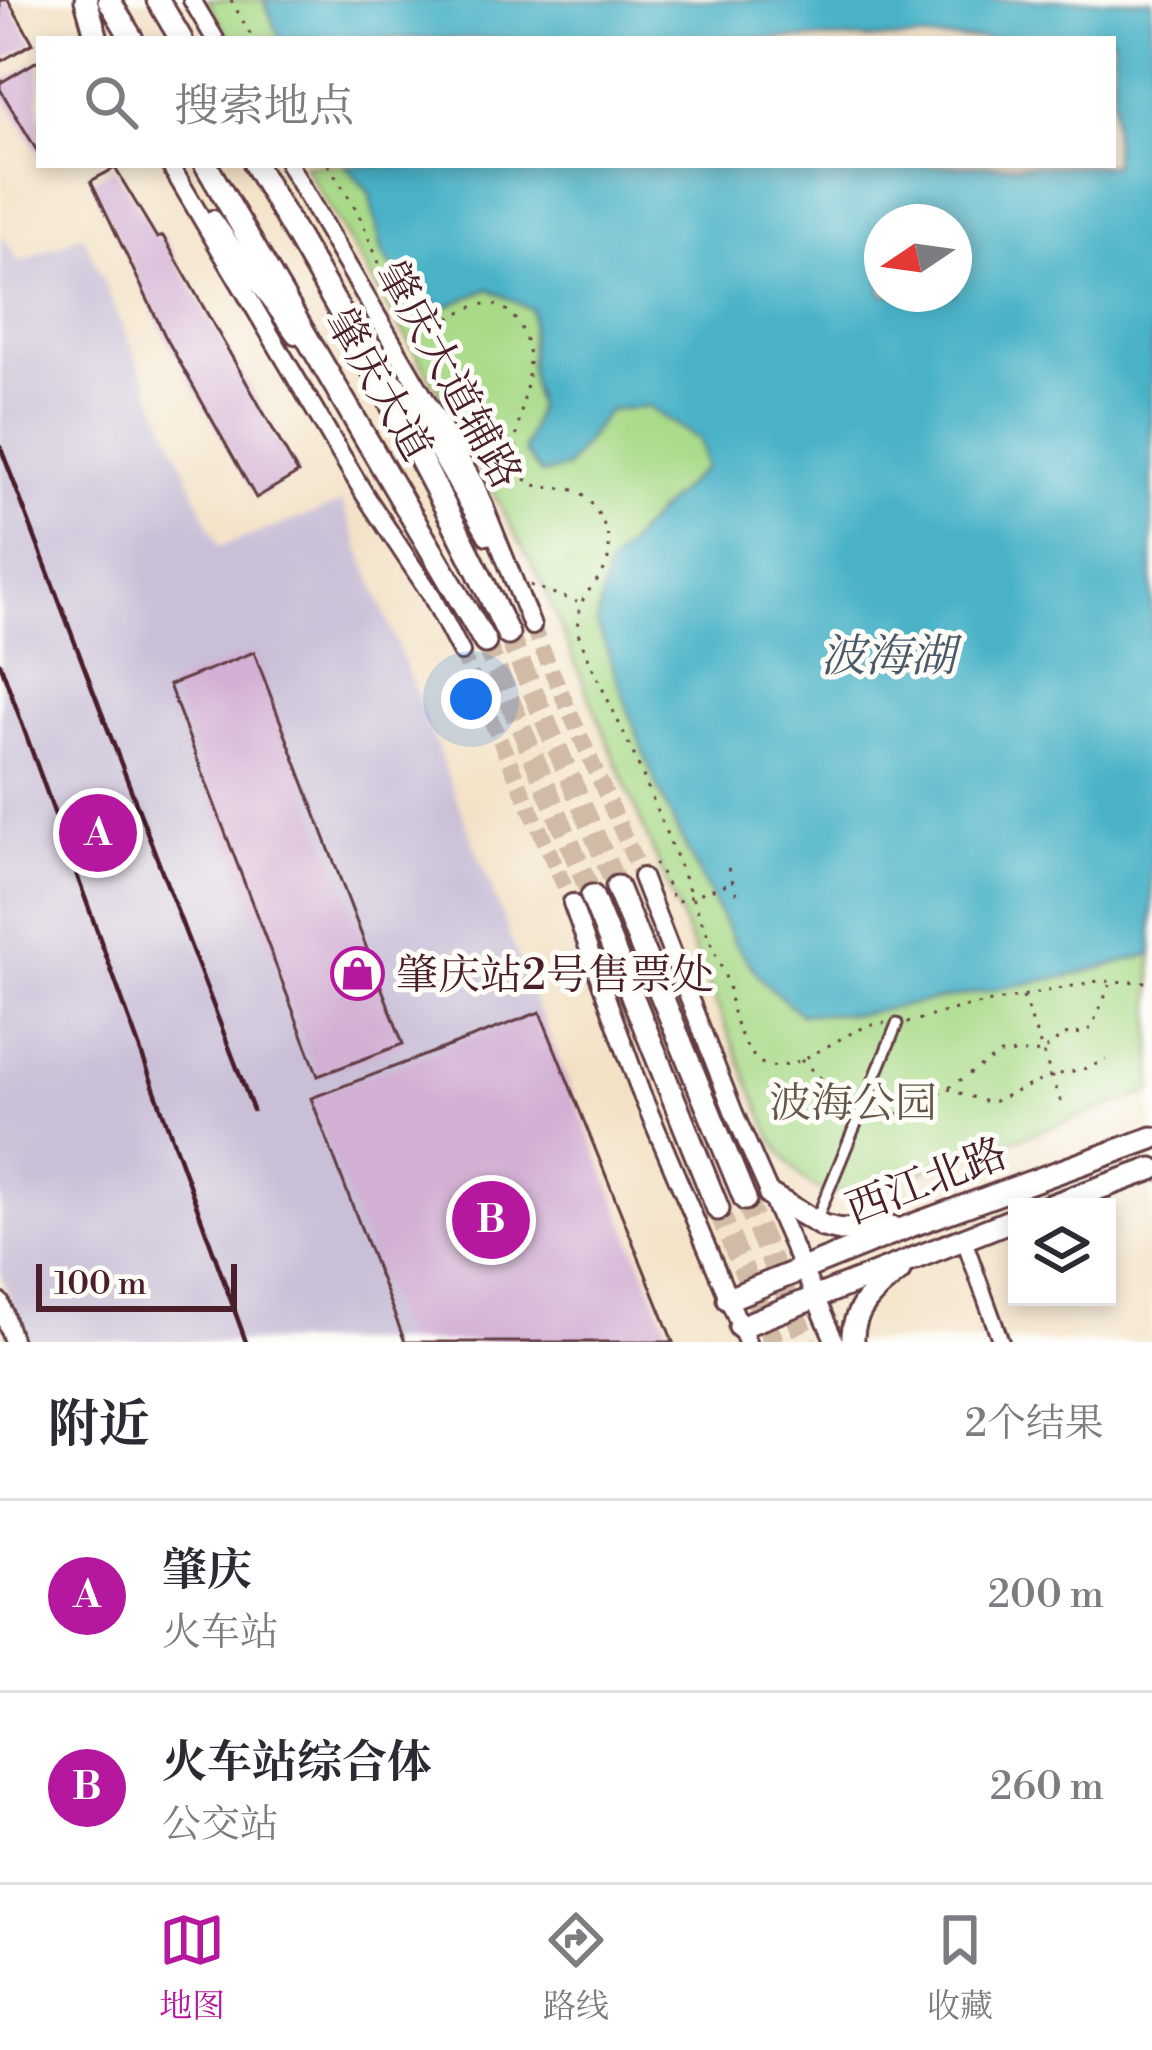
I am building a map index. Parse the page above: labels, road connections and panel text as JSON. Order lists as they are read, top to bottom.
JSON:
{
  "streets": {
    "main road": ["肇庆大道", "西江北路"],
    "street": ["肇庆大道辅路"]
  },
  "water": ["波海湖"],
  "parks": ["波海公园"],
  "places": {
    "shop": ["肇庆站2号售票处"]
  },
  "scale_bar": "100 m",
  "north": "left",
  "page": {
    "search": "搜索地点",
    "pins": ["A", "B"],
    "scale": "100 m",
    "heading": ["附近", "2个结果"],
    "list": [
      {
        "mark": "A",
        "name": "肇庆",
        "note": "火车站",
        "value": "200 m"
      },
      {
        "mark": "B",
        "name": "火车站综合体",
        "note": "公交站",
        "value": "260 m"
      }
    ],
    "nav": ["地图", "路线", "收藏"]
  }
}
